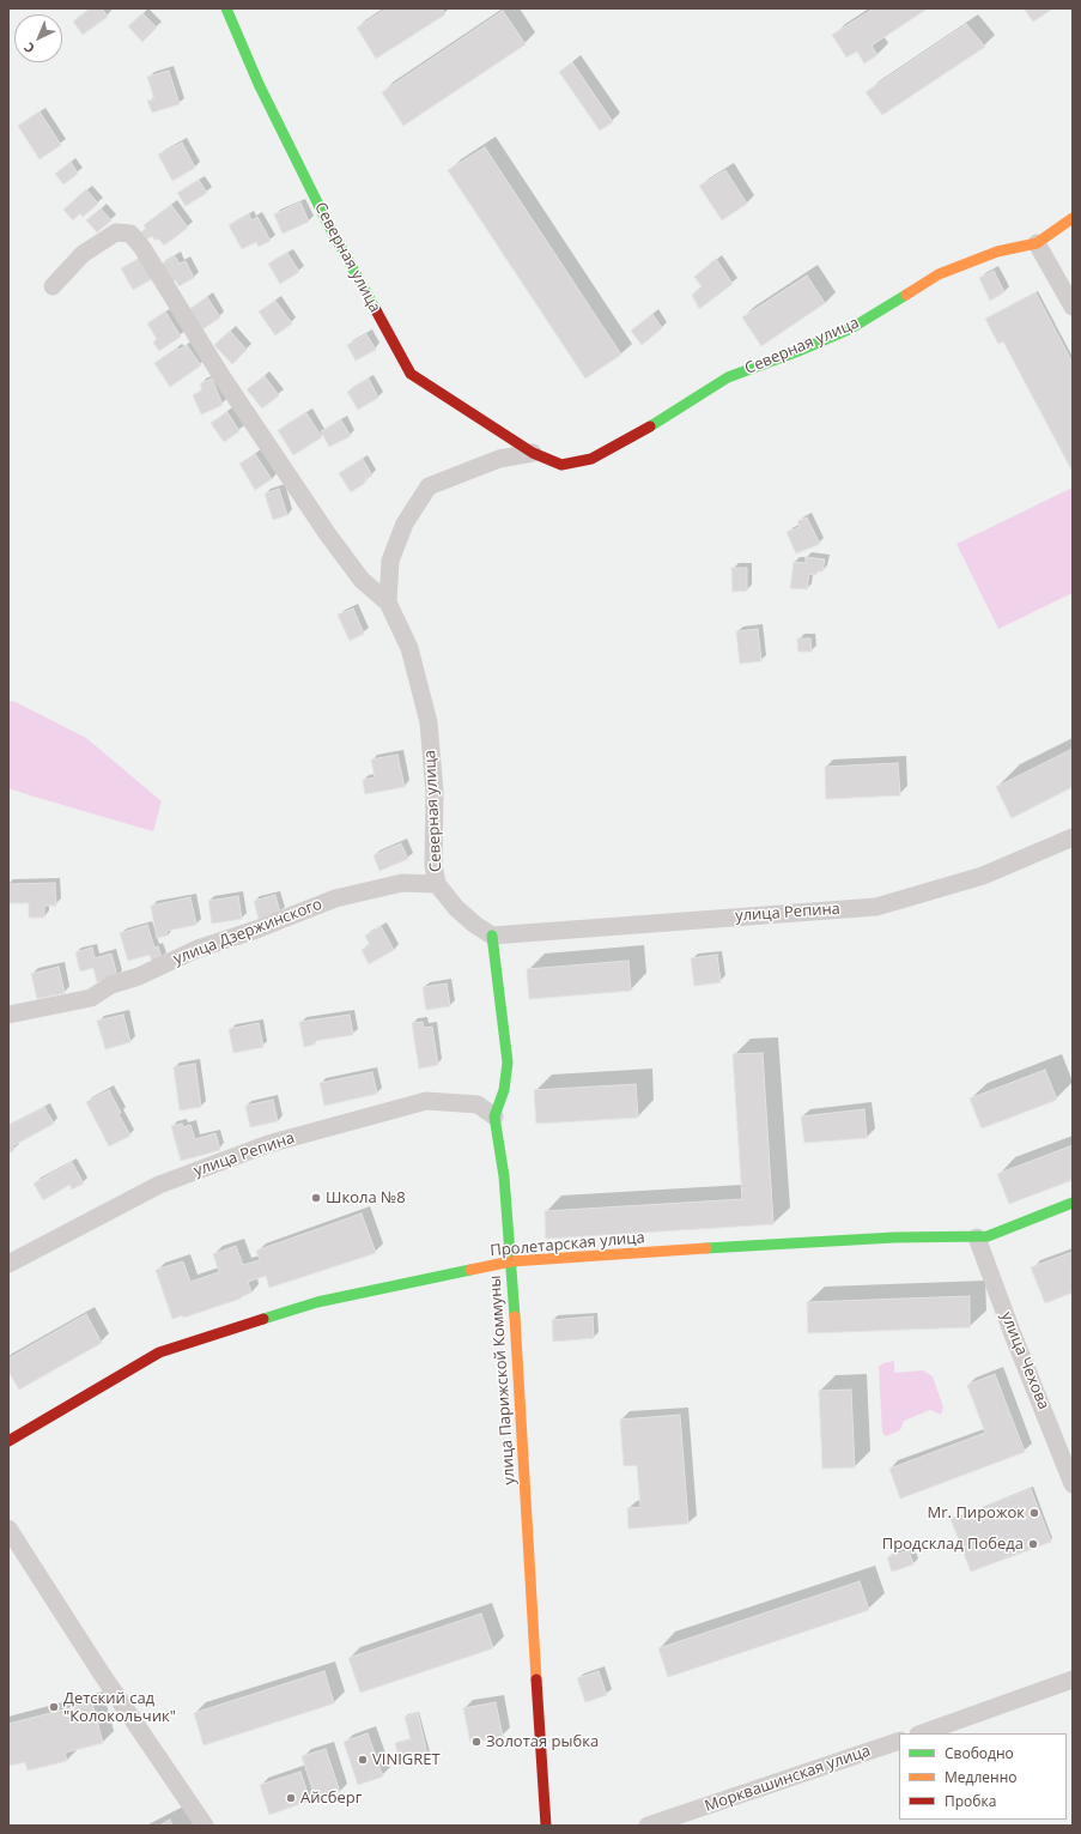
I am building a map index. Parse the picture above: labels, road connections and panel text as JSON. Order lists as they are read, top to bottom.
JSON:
{
  "streets": {
    "street": [
      "Северная улица",
      "улица Репина",
      "улица Дзержинского",
      "Пролетарская улица",
      "улица Чехова",
      "улица Парижской Коммуны",
      "Морквашинская улица"
    ]
  },
  "crossings": [
    ["Северная улица", "улица Дзержинского"],
    ["улица Репина", "улица Парижской Коммуны"],
    ["Пролетарская улица", "улица Чехова"],
    ["Пролетарская улица", "улица Парижской Коммуны"]
  ],
  "places": [
    "Школа №8",
    "Mr. Пирожок",
    "Продсклад Победа",
    "Детский сад \"Колокольчик\"",
    "Золотая рыбка",
    "VINIGRET",
    "Айсберг"
  ],
  "legend": ["Свободно", "Медленно", "Пробка"],
  "north": "bottom left"
}
